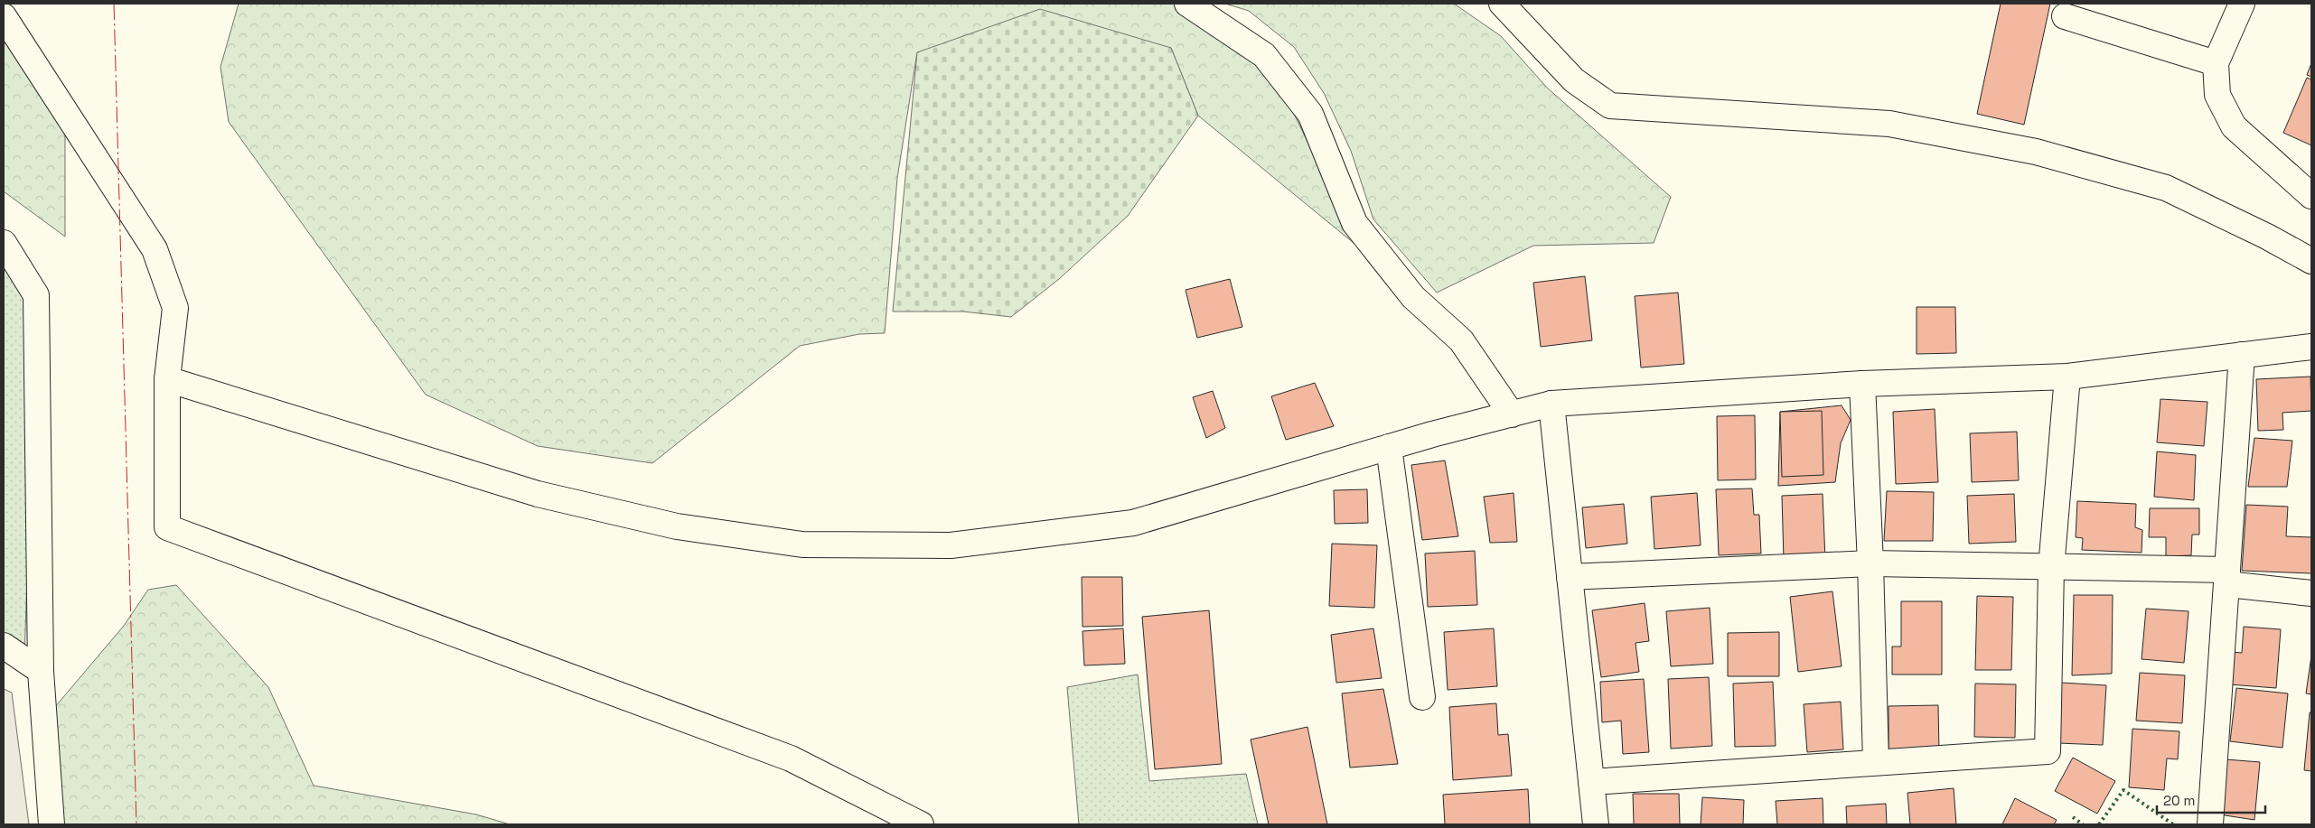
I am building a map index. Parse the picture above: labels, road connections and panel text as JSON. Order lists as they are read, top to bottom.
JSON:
{
  "scale_bar": "20 m"
}
